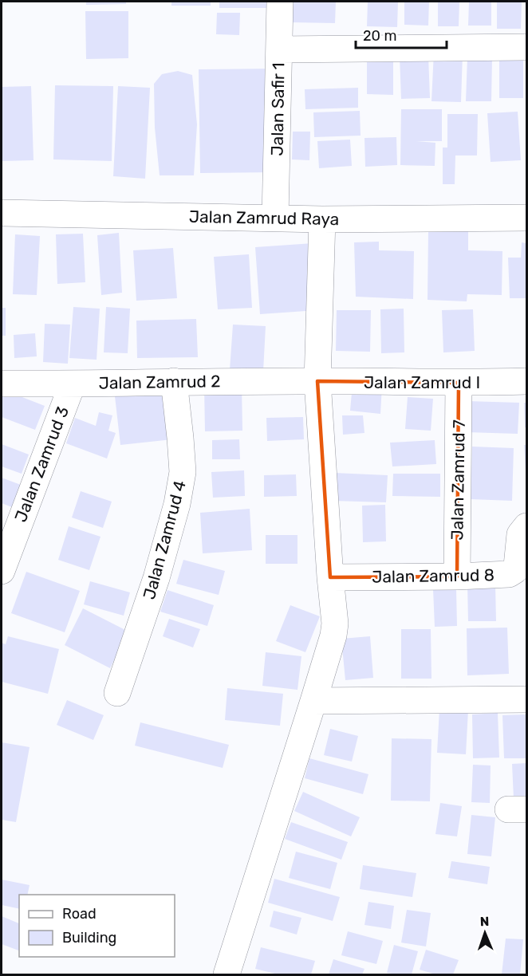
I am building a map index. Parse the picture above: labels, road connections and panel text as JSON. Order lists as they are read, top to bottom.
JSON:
{
  "streets": {
    "street": [
      "Jalan Safir 1",
      "Jalan Zamrud Raya",
      "Jalan Zamrud 2",
      "Jalan Zamrud I",
      "Jalan Zamrud 3",
      "Jalan Zamrud 7",
      "Jalan Zamrud 4",
      "Jalan Zamrud 8"
    ]
  },
  "crossings": [
    ["Jalan Safir 1", "Jalan Zamrud Raya"],
    ["Jalan Zamrud 2", "Jalan Zamrud I"],
    ["Jalan Zamrud 2", "Jalan Zamrud 3"],
    ["Jalan Zamrud 2", "Jalan Zamrud 4"],
    ["Jalan Zamrud I", "Jalan Zamrud 7"],
    ["Jalan Zamrud 7", "Jalan Zamrud 8"]
  ],
  "legend": ["Road", "Building"],
  "scale_bar": "20 m",
  "north": "top"
}
